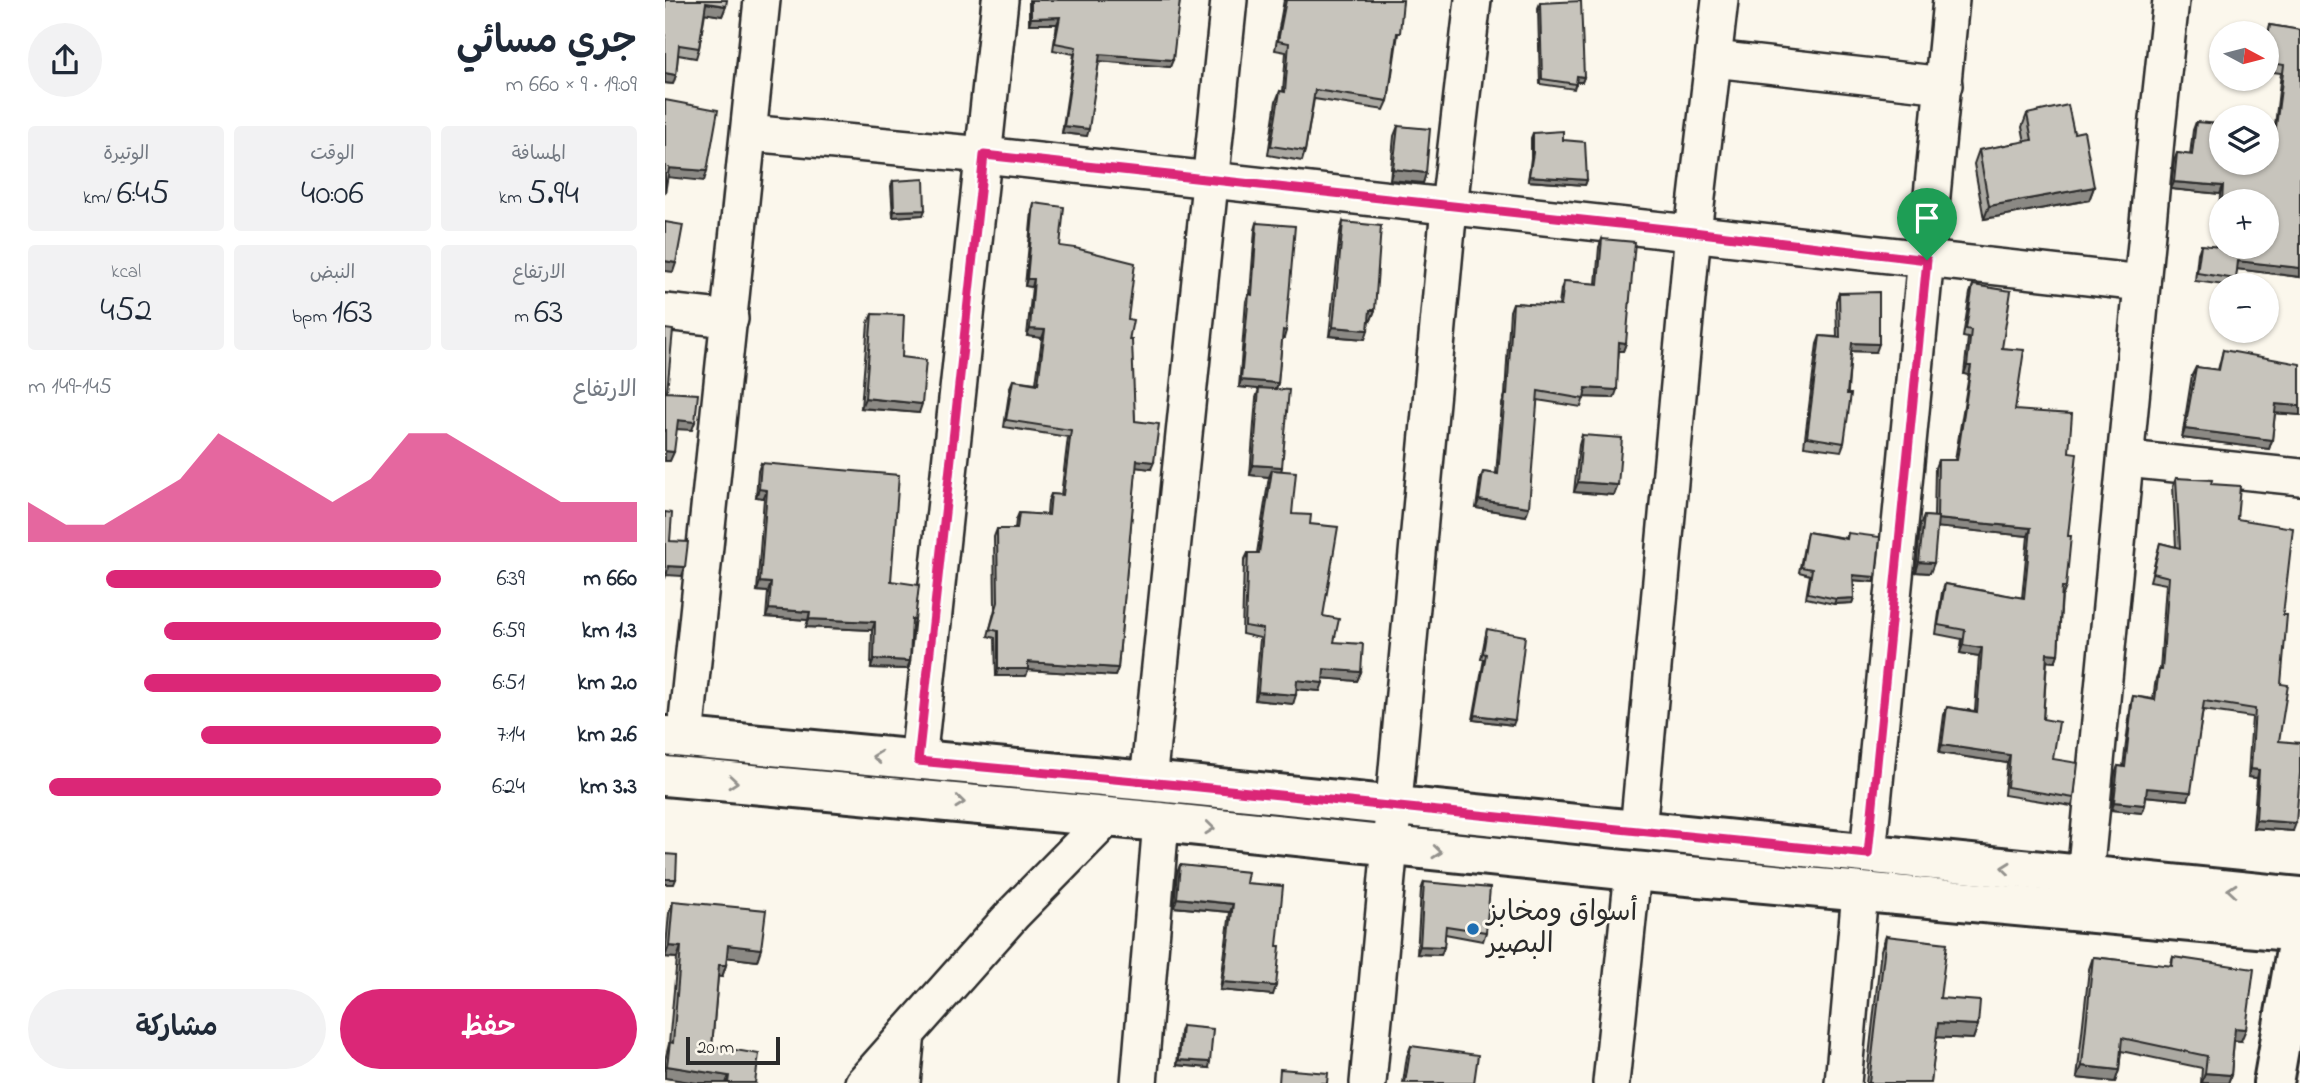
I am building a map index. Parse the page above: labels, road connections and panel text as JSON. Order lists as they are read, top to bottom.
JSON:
{
  "places": ["أسواق ومخابز البصير"],
  "scale_bar": "20 m",
  "north": "right",
  "page": {
    "heading": ["جري مسائي", "19:09 · 9 × 660 m"],
    "map_buttons": ["+", "−"],
    "stats": [
      ["المسافة", "5.94 km"],
      ["الوقت", "40:06"],
      ["الوتيرة", "6:45 /km"],
      ["الارتفاع", "63 m"],
      ["النبض", "163 bpm"],
      ["kcal", "452"]
    ],
    "chart": ["الارتفاع", "145–149 m"],
    "list": [
      {
        "name": "660 m",
        "note": "6:39"
      },
      {
        "name": "1.3 km",
        "note": "6:59"
      },
      {
        "name": "2.0 km",
        "note": "6:51"
      },
      {
        "name": "2.6 km",
        "note": "7:14"
      },
      {
        "name": "3.3 km",
        "note": "6:24"
      }
    ],
    "buttons": ["حفظ", "مشاركة"],
    "scale": "20 m"
  }
}
